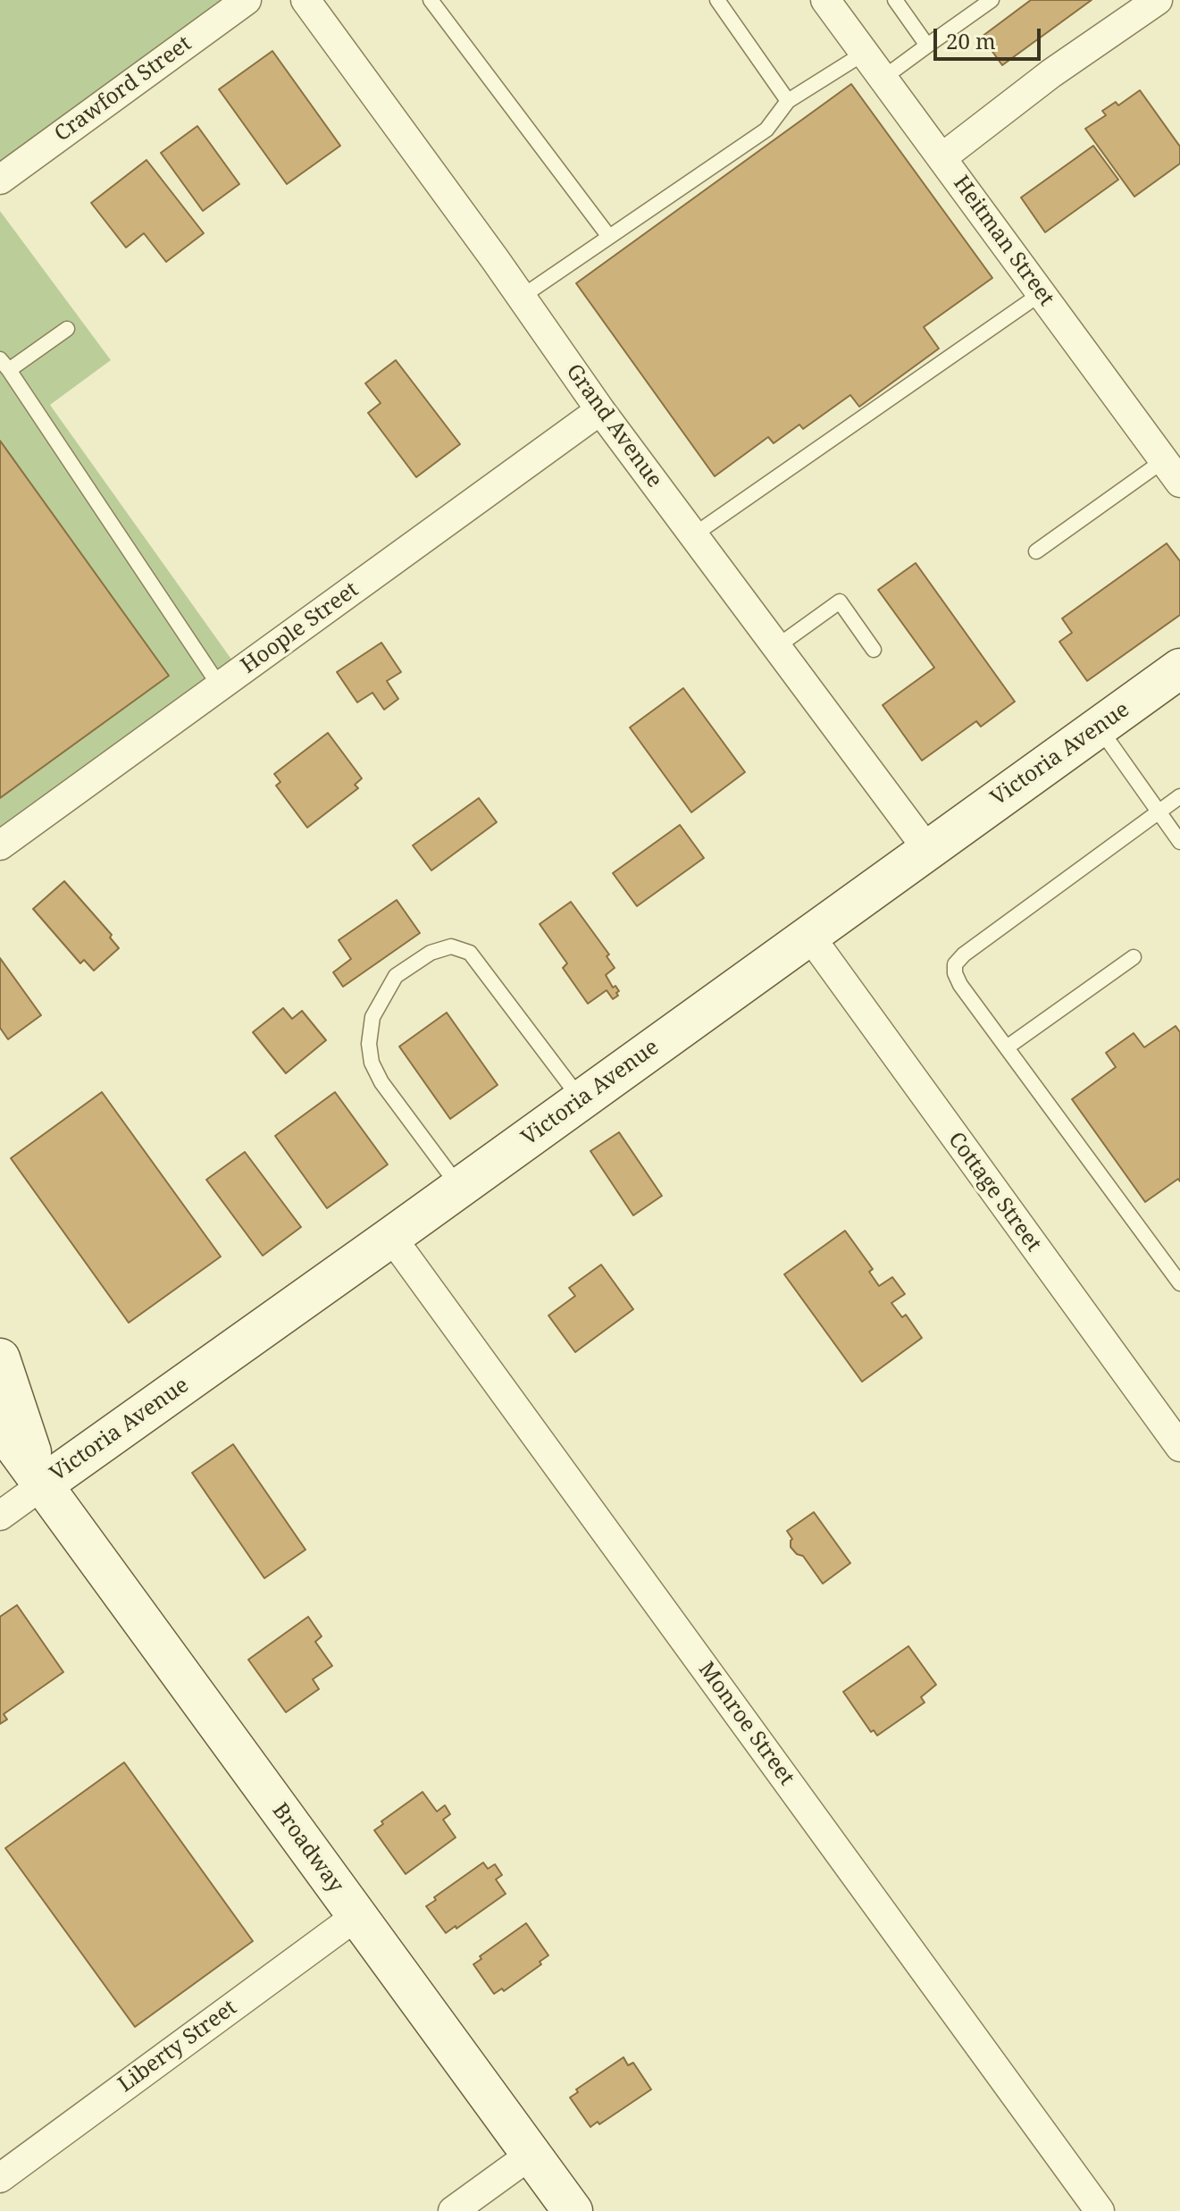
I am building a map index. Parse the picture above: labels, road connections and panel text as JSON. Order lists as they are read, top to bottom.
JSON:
{
  "streets": {
    "street": [
      "Crawford Street",
      "Heitman Street",
      "Grand Avenue",
      "Hoople Street",
      "Victoria Avenue",
      "Cottage Street",
      "Monroe Street",
      "Broadway",
      "Liberty Street"
    ]
  },
  "crossings": [
    ["Grand Avenue", "Hoople Street"],
    ["Grand Avenue", "Victoria Avenue"],
    ["Victoria Avenue", "Cottage Street"],
    ["Victoria Avenue", "Monroe Street"],
    ["Victoria Avenue", "Broadway"],
    ["Broadway", "Liberty Street"]
  ],
  "scale_bar": "20 m"
}
